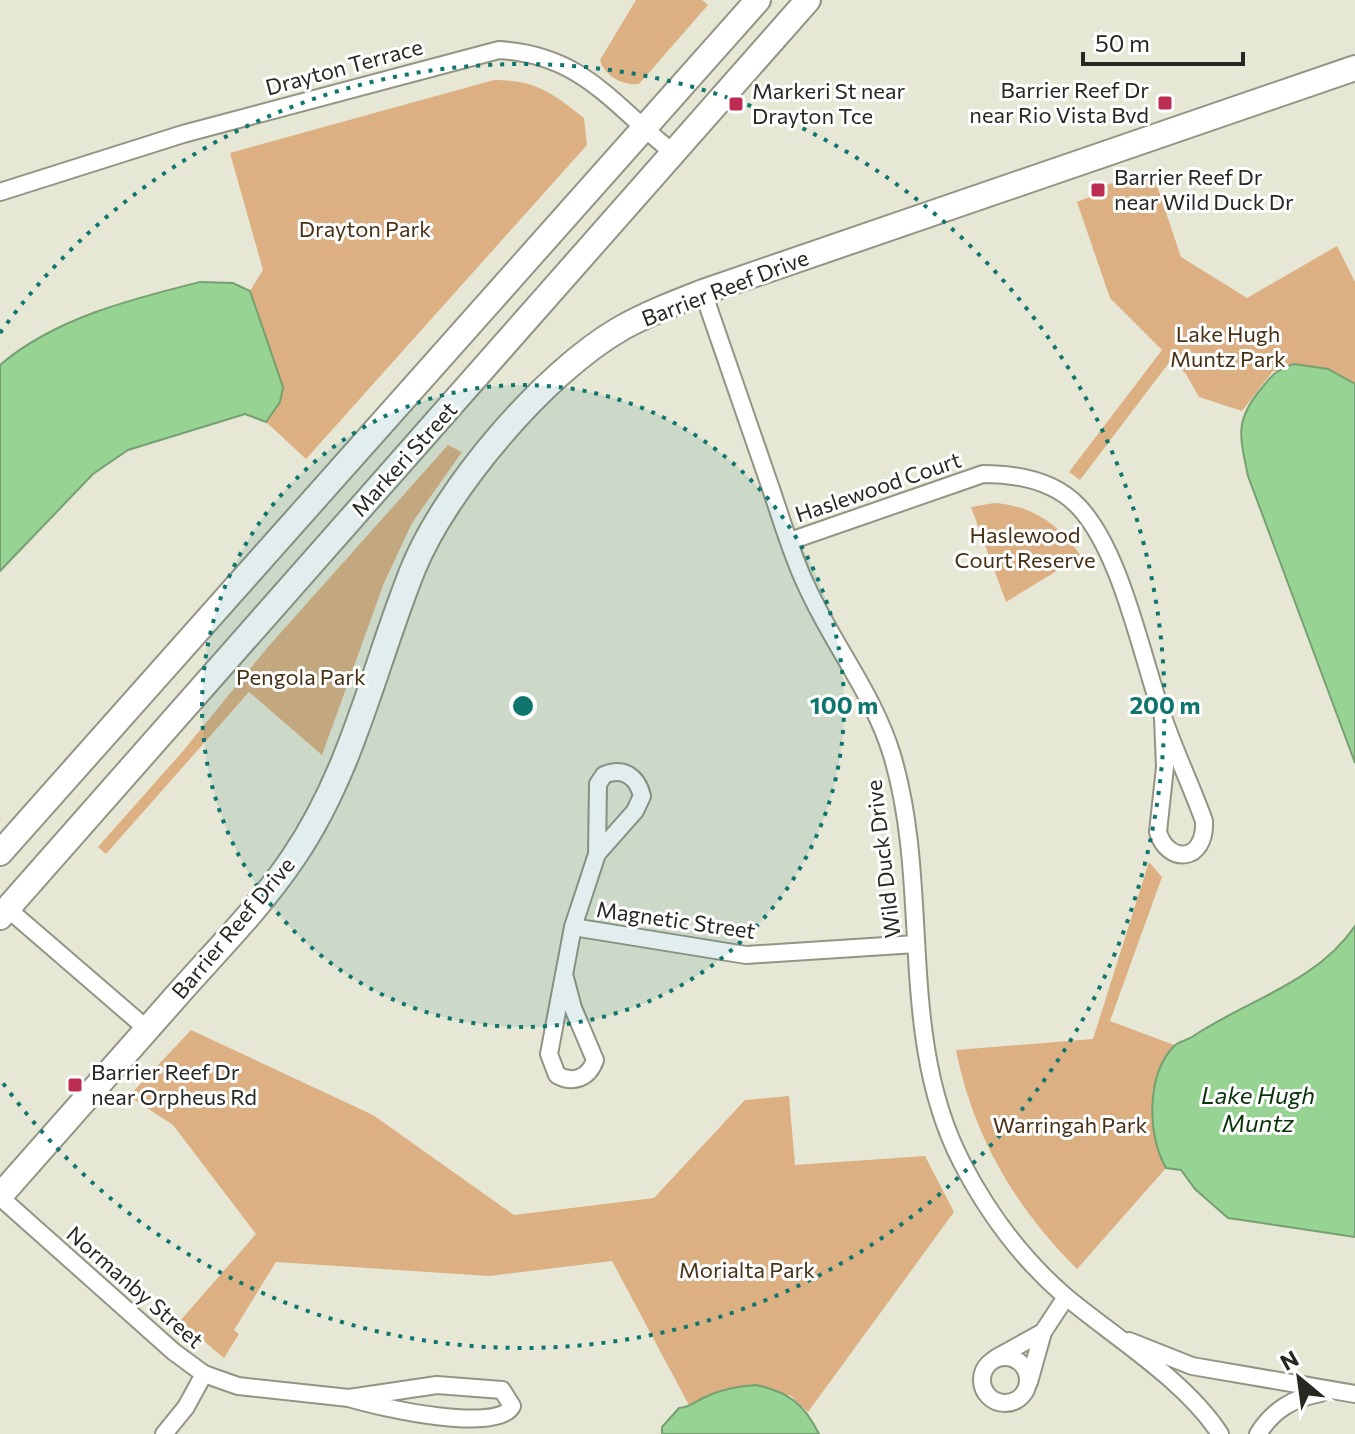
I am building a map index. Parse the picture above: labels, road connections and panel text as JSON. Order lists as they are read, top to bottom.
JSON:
{
  "streets": {
    "main road": ["Barrier Reef Drive", "Markeri Street"],
    "street": [
      "Drayton Terrace",
      "Haslewood Court",
      "Wild Duck Drive",
      "Magnetic Street",
      "Normanby Street"
    ]
  },
  "crossings": [
    ["Drayton Terrace", "Markeri Street"],
    ["Barrier Reef Drive", "Wild Duck Drive"],
    ["Barrier Reef Drive", "Normanby Street"],
    ["Haslewood Court", "Wild Duck Drive"],
    ["Wild Duck Drive", "Magnetic Street"]
  ],
  "water": ["Lake Hugh Muntz"],
  "parks": [
    "Drayton Park",
    "Lake Hugh Muntz Park",
    "Haslewood Court Reserve",
    "Pengola Park",
    "Warringah Park",
    "Morialta Park"
  ],
  "places": {
    "transit": [
      "Barrier Reef Dr near Rio Vista Bvd",
      "Markeri St near Drayton Tce",
      "Barrier Reef Dr near Wild Duck Dr",
      "Barrier Reef Dr near Orpheus Rd"
    ]
  },
  "scale_bar": "50 m",
  "north": "top left",
  "rings": ["100 m", "200 m"]
}
